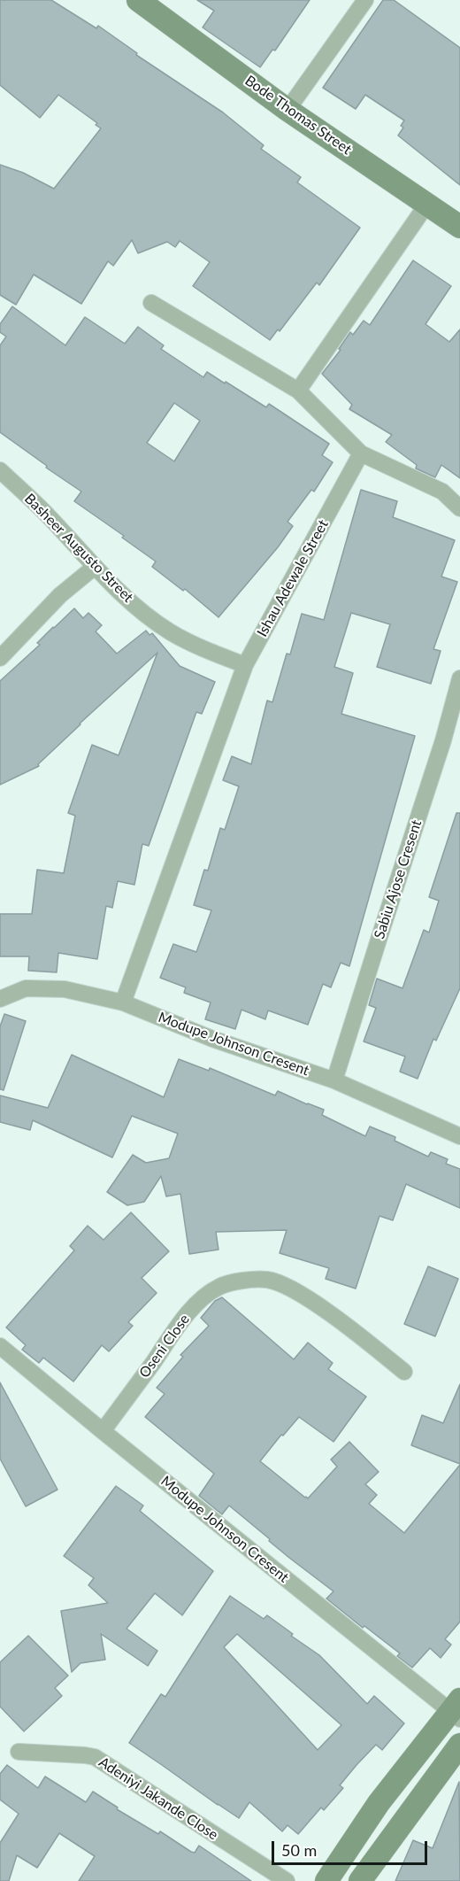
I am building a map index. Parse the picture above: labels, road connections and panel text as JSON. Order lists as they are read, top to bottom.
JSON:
{
  "streets": {
    "main road": ["Bode Thomas Street"],
    "street": [
      "Basheer Augusto Street",
      "Ishau Adewale Street",
      "Sabiu Ajose Cresent",
      "Modupe Johnson Cresent",
      "Oseni Close",
      "Adeniyi Jakande Close"
    ]
  },
  "crossings": [
    ["Basheer Augusto Street", "Ishau Adewale Street"],
    ["Ishau Adewale Street", "Modupe Johnson Cresent"],
    ["Sabiu Ajose Cresent", "Modupe Johnson Cresent"],
    ["Modupe Johnson Cresent", "Oseni Close"]
  ],
  "scale_bar": "50 m"
}
